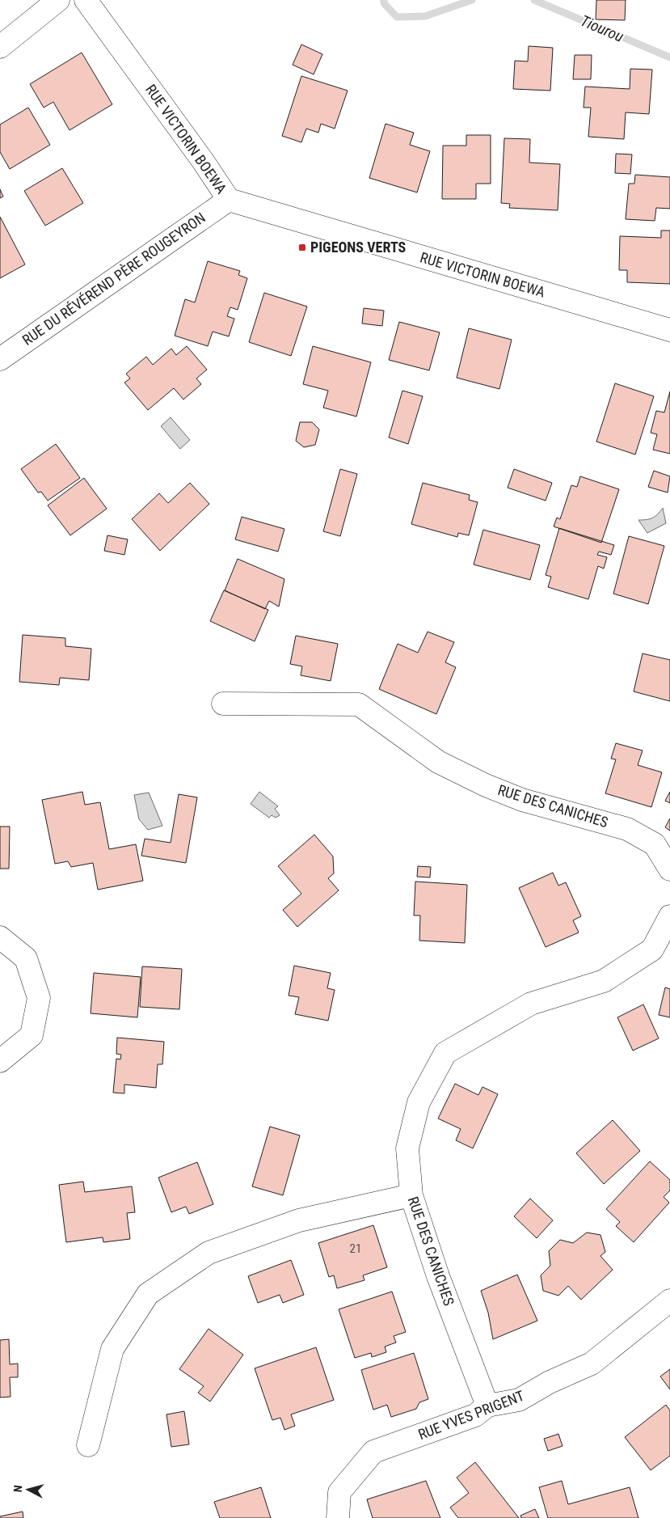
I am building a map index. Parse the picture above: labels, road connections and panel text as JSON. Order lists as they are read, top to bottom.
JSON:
{
  "streets": {
    "street": [
      "RUE VICTORIN BOEWA",
      "RUE DU RÉVÉREND PÈRE ROUGEYRON",
      "RUE DES CANICHES",
      "RUE YVES PRIGENT"
    ]
  },
  "crossings": [
    ["RUE VICTORIN BOEWA", "RUE DU RÉVÉREND PÈRE ROUGEYRON"],
    ["RUE DES CANICHES", "RUE YVES PRIGENT"]
  ],
  "water": ["Tiourou"],
  "places": {
    "transit": ["PIGEONS VERTS"]
  },
  "house_numbers": ["21"],
  "north": "left"
}
